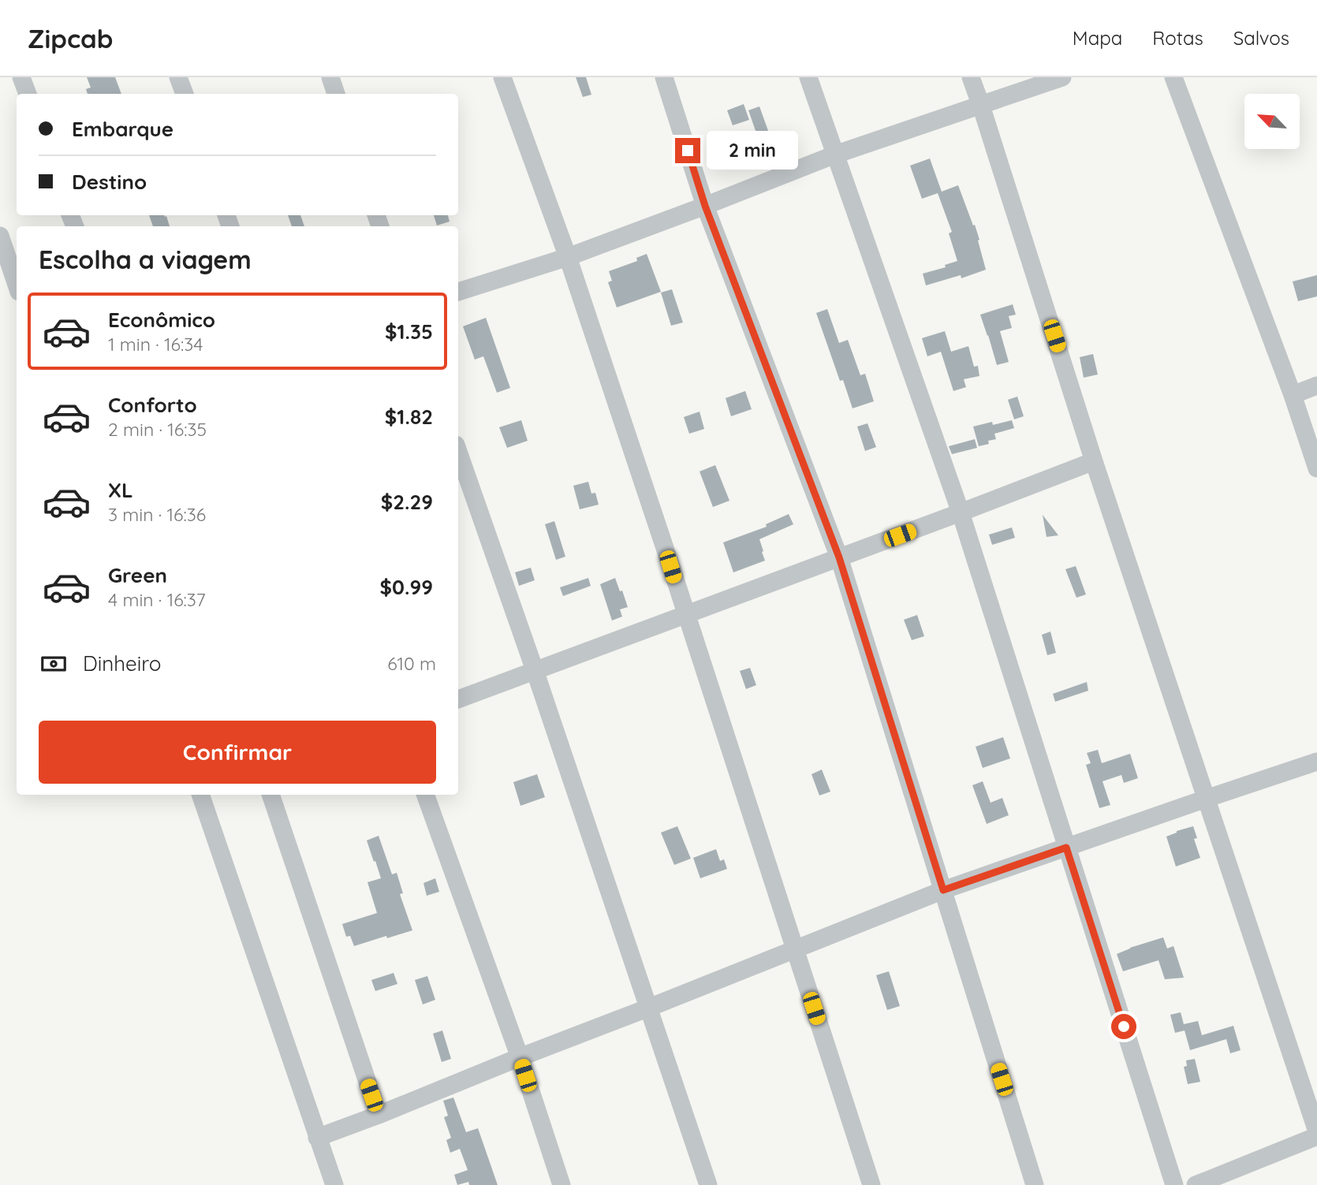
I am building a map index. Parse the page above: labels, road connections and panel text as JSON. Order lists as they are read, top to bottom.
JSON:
{
  "north": "top left",
  "page": {
    "header": "Zipcab",
    "nav": ["Mapa", "Rotas", "Salvos"],
    "banner": ["Embarque", "Destino"],
    "bubble": "2 min",
    "heading": "Escolha a viagem",
    "list": [
      {
        "name": "Econômico",
        "note": "1 min · 16:34",
        "value": "$1.35"
      },
      {
        "name": "Conforto",
        "note": "2 min · 16:35",
        "value": "$1.82"
      },
      {
        "name": "XL",
        "note": "3 min · 16:36",
        "value": "$2.29"
      },
      {
        "name": "Green",
        "note": "4 min · 16:37",
        "value": "$0.99"
      }
    ],
    "pay": ["Dinheiro", "610 m"],
    "buttons": "Confirmar"
  }
}
